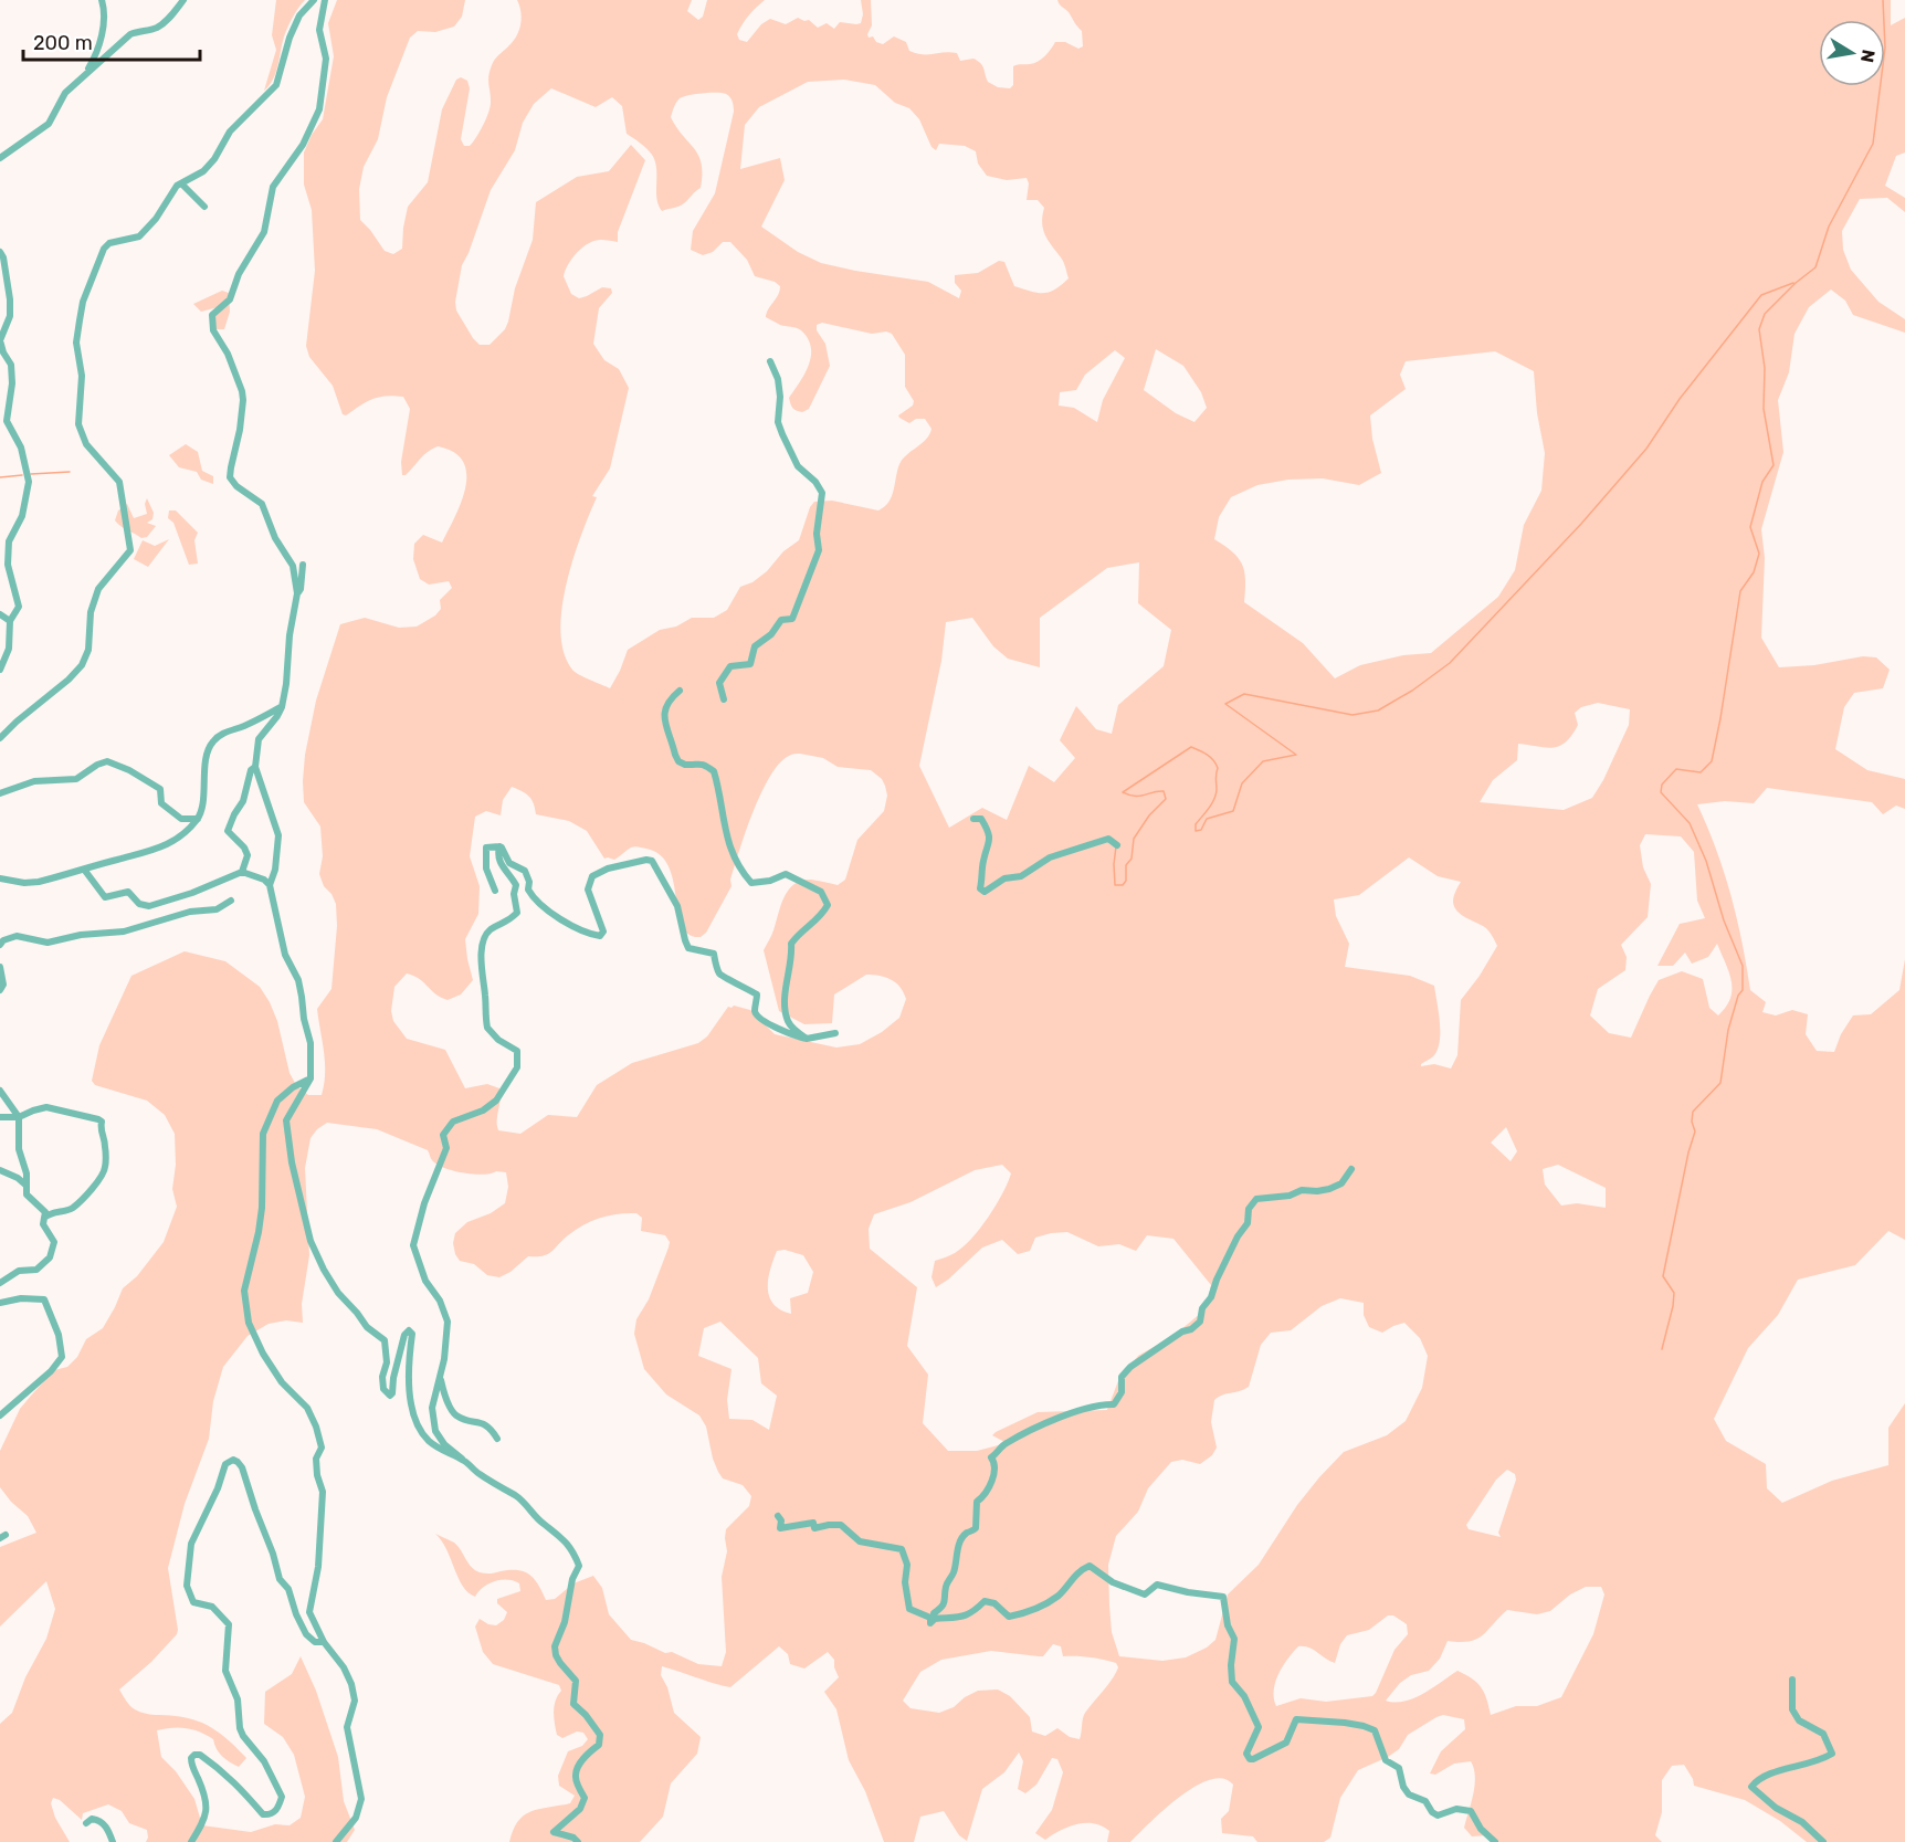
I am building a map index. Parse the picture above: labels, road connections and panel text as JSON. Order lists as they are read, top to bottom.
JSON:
{
  "scale_bar": "200 m",
  "north": "right"
}
